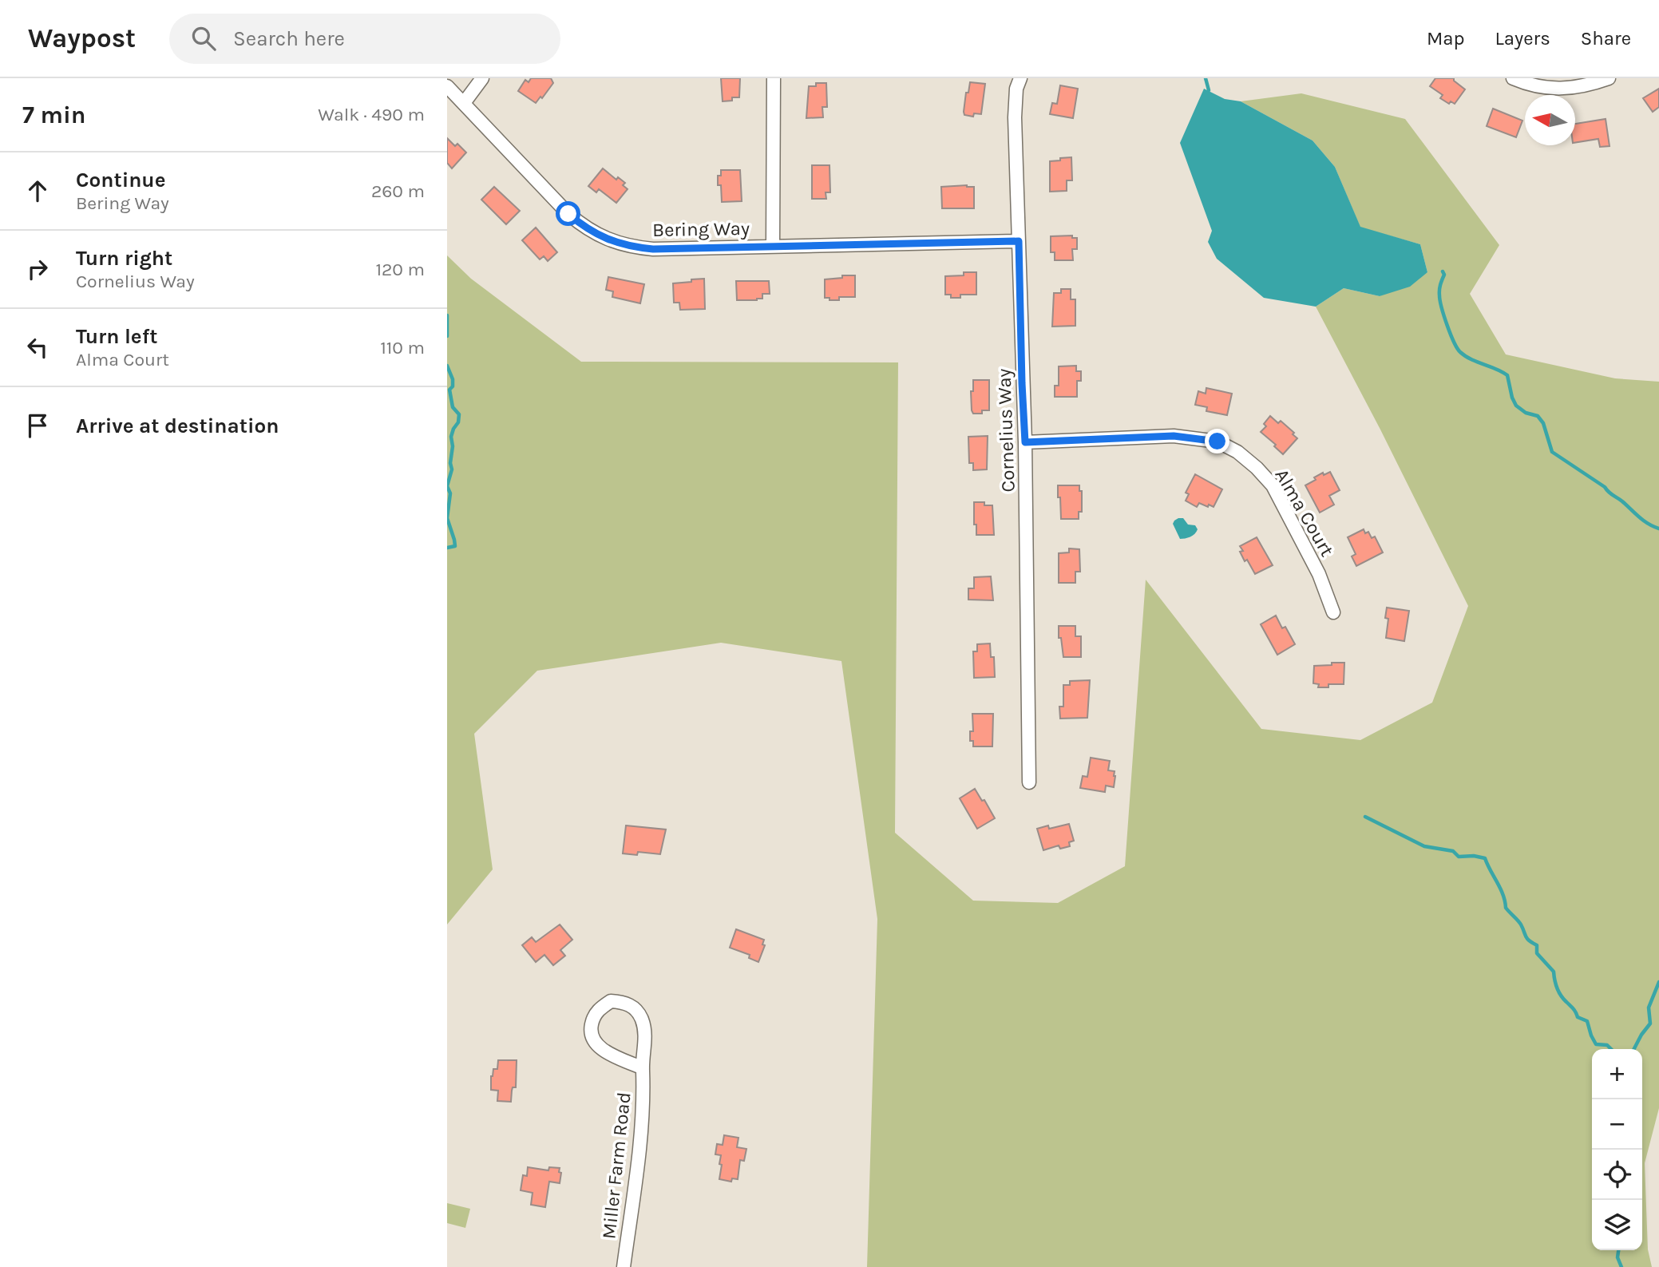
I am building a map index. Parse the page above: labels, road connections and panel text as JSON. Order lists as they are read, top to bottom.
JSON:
{
  "streets": {
    "street": [
      "Bering Way",
      "Cornelius Way",
      "Alma Court",
      "Miller Farm Road"
    ]
  },
  "crossings": [
    ["Bering Way", "Cornelius Way"],
    ["Cornelius Way", "Alma Court"]
  ],
  "north": "left",
  "page": {
    "header": "Waypost",
    "search": "Search here",
    "nav": ["Map", "Layers", "Share"],
    "heading": ["7 min", "Walk · 490 m"],
    "list": [
      ["Continue", "Bering Way", "260 m"],
      ["Turn right", "Cornelius Way", "120 m"],
      ["Turn left", "Alma Court", "110 m"],
      "Arrive at destination"
    ],
    "map_buttons": ["+", "−"]
  }
}
